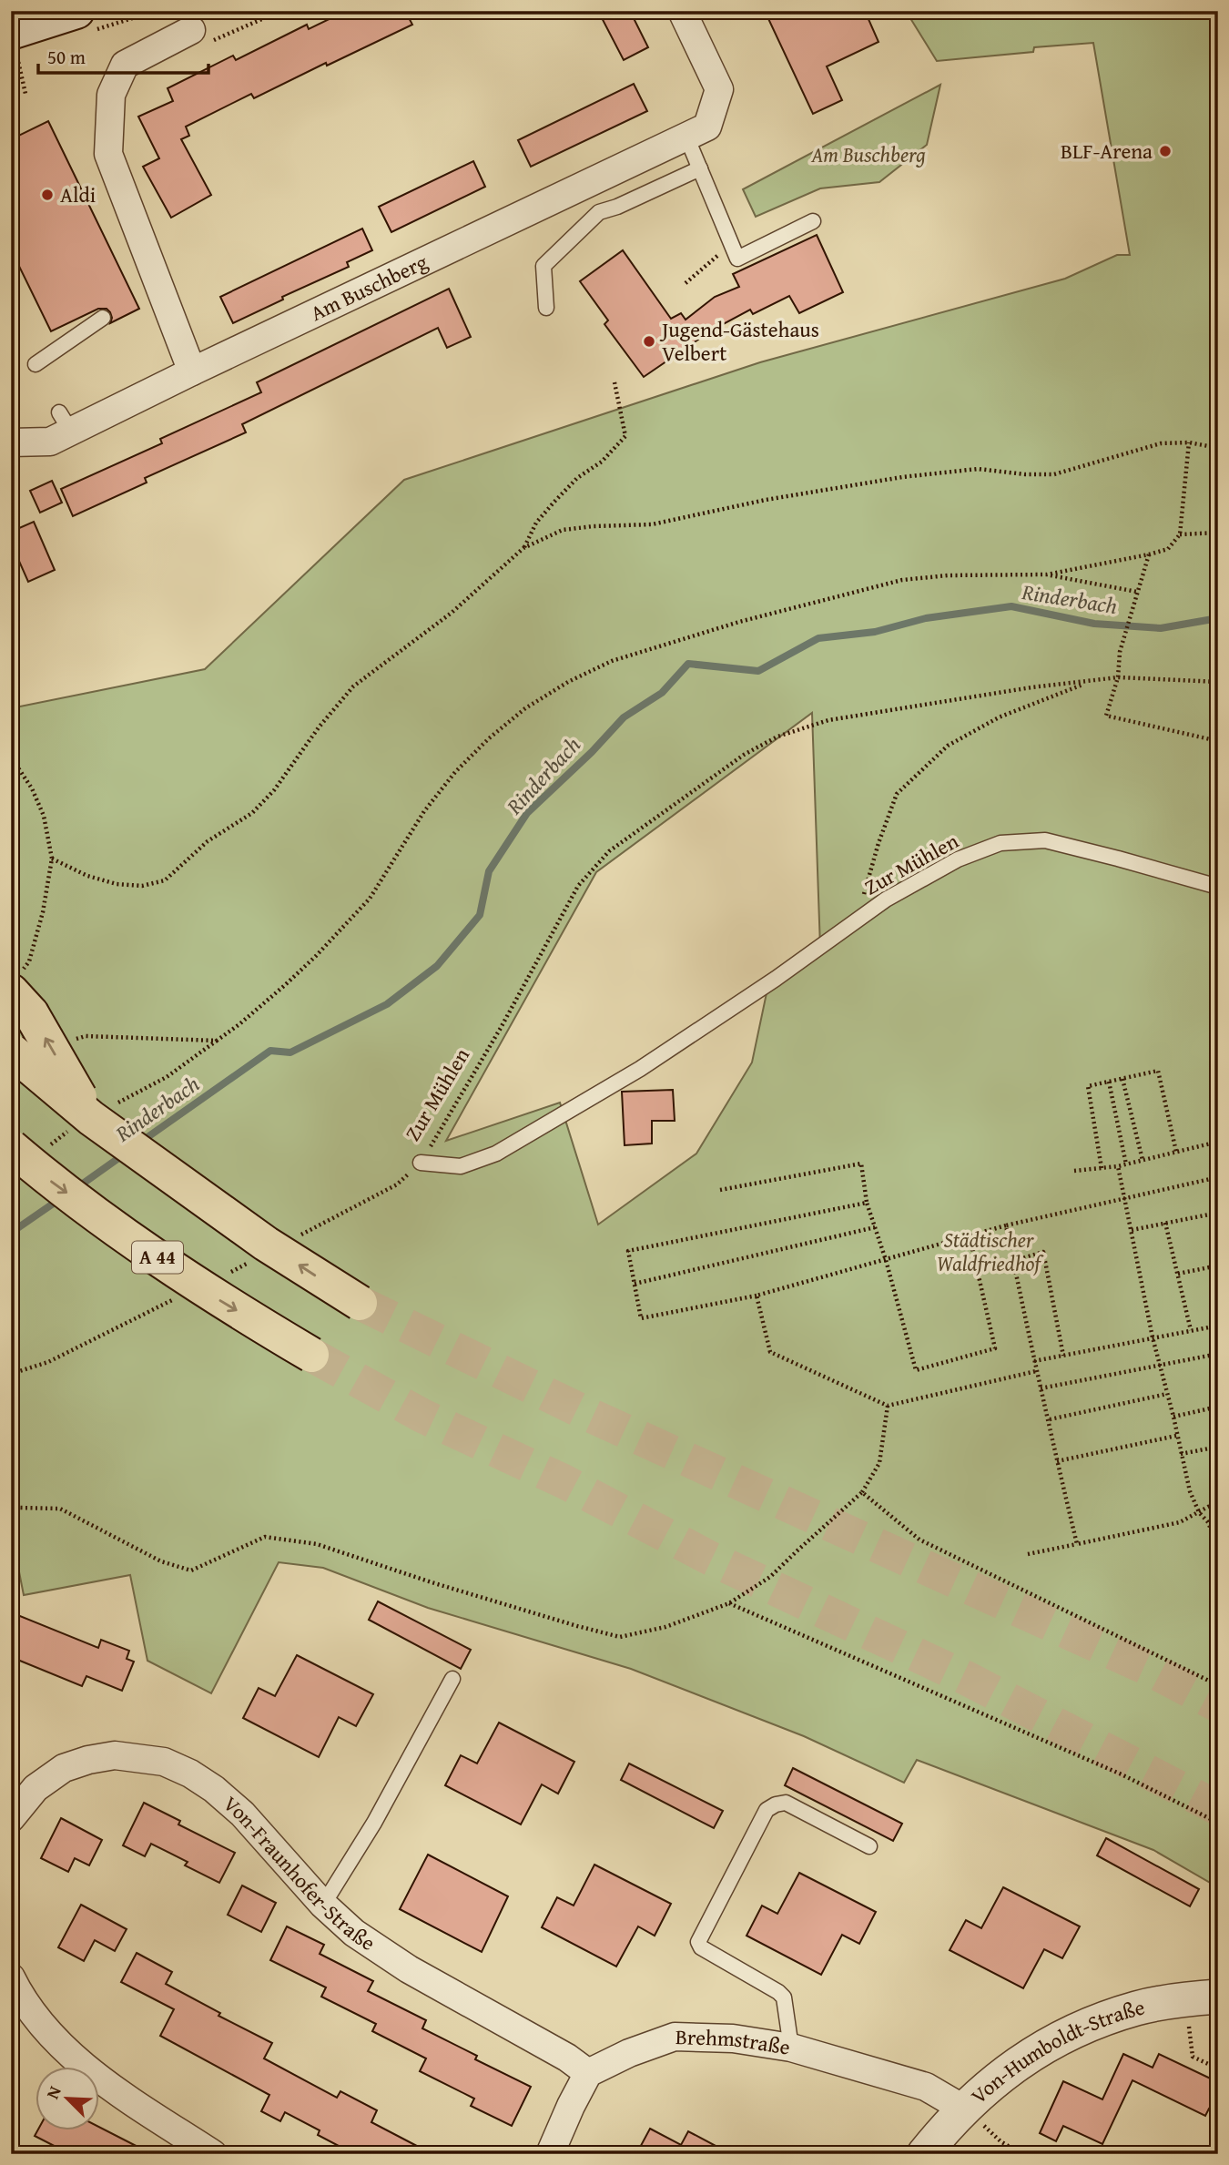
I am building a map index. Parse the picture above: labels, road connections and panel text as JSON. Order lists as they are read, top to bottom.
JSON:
{
  "streets": {
    "highway": ["A 44"],
    "street": [
      "Am Buschberg",
      "Von-Fraunhofer-Straße",
      "Brehmstraße",
      "Von-Humboldt-Straße"
    ],
    "lane": ["Zur Mühlen"]
  },
  "crossings": [
    ["Von-Fraunhofer-Straße", "Brehmstraße"],
    ["Brehmstraße", "Von-Humboldt-Straße"]
  ],
  "water": ["Rinderbach"],
  "parks": ["Am Buschberg", "Städtischer Waldfriedhof"],
  "places": ["BLF-Arena", "Aldi", "Jugend-Gästehaus Velbert"],
  "scale_bar": "50 m",
  "north": "top left"
}
